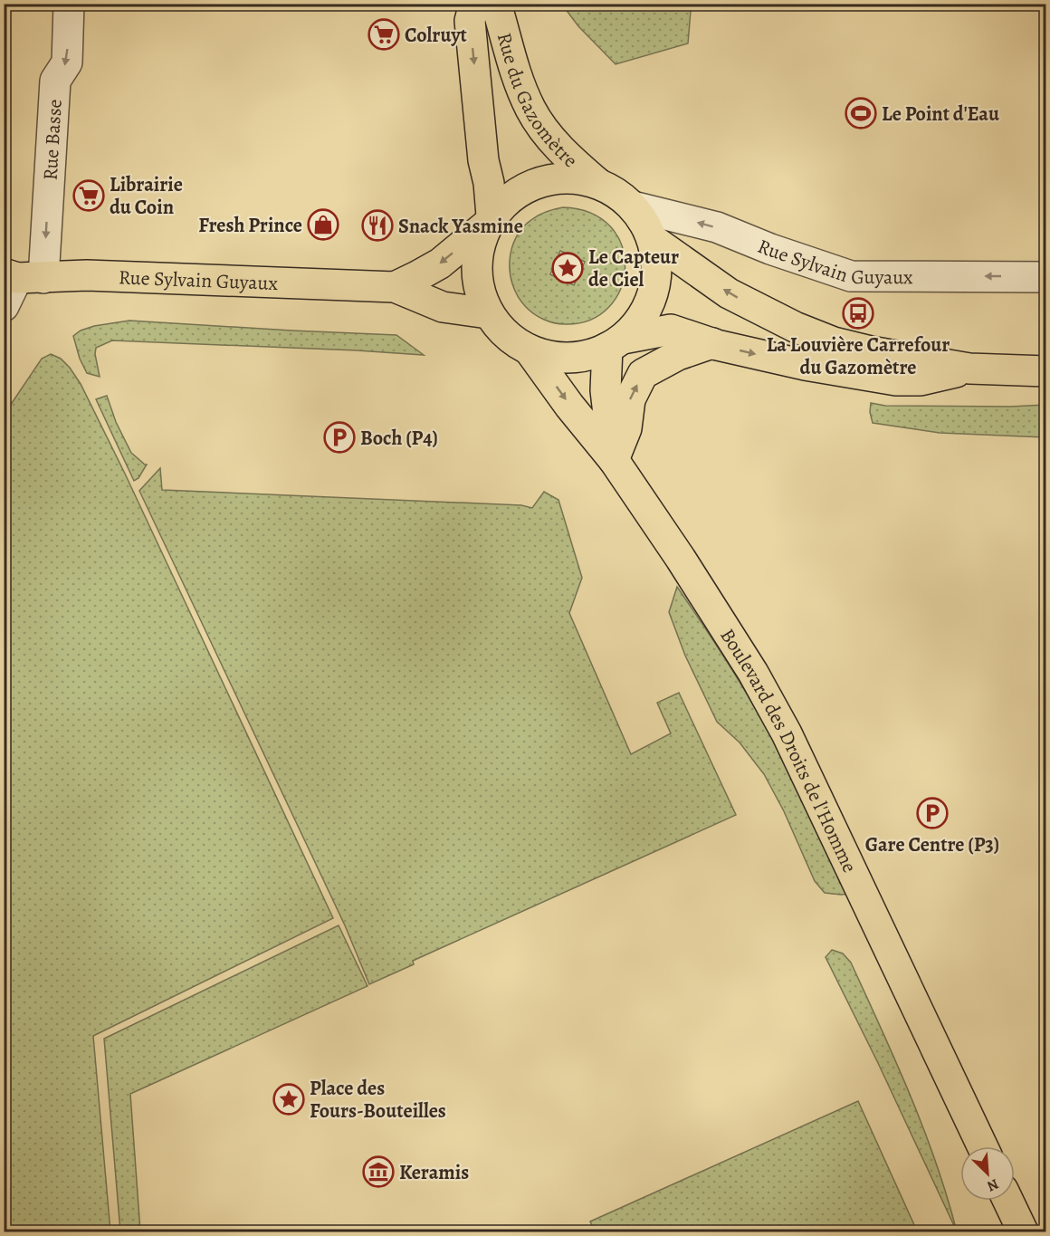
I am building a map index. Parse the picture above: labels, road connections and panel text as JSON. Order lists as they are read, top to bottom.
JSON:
{
  "streets": {
    "main road": ["Rue du Gazomètre", "Rue Sylvain Guyaux", "Boulevard des Droits de l'Homme"],
    "street": ["Rue Basse"]
  },
  "crossings": [
    ["Rue du Gazomètre", "Rue Sylvain Guyaux"],
    ["Rue du Gazomètre", "Boulevard des Droits de l'Homme"],
    ["Rue Basse", "Rue Sylvain Guyaux"],
    ["Rue Sylvain Guyaux", "Boulevard des Droits de l'Homme"]
  ],
  "one_way": ["Rue du Gazomètre", "Rue Basse"],
  "places": {
    "supermarket": ["Colruyt", "Librairie du Coin"],
    "sports": ["Le Point d'Eau"],
    "shop": ["Fresh Prince"],
    "restaurant": ["Snack Yasmine"],
    "place": ["Le Capteur de Ciel", "Place des Fours-Bouteilles"],
    "bus stop": ["La Louvière Carrefour du Gazomètre"],
    "parking": ["Boch (P4)", "Gare Centre (P3)"],
    "museum": ["Keramis"]
  },
  "north": "bottom right"
}
